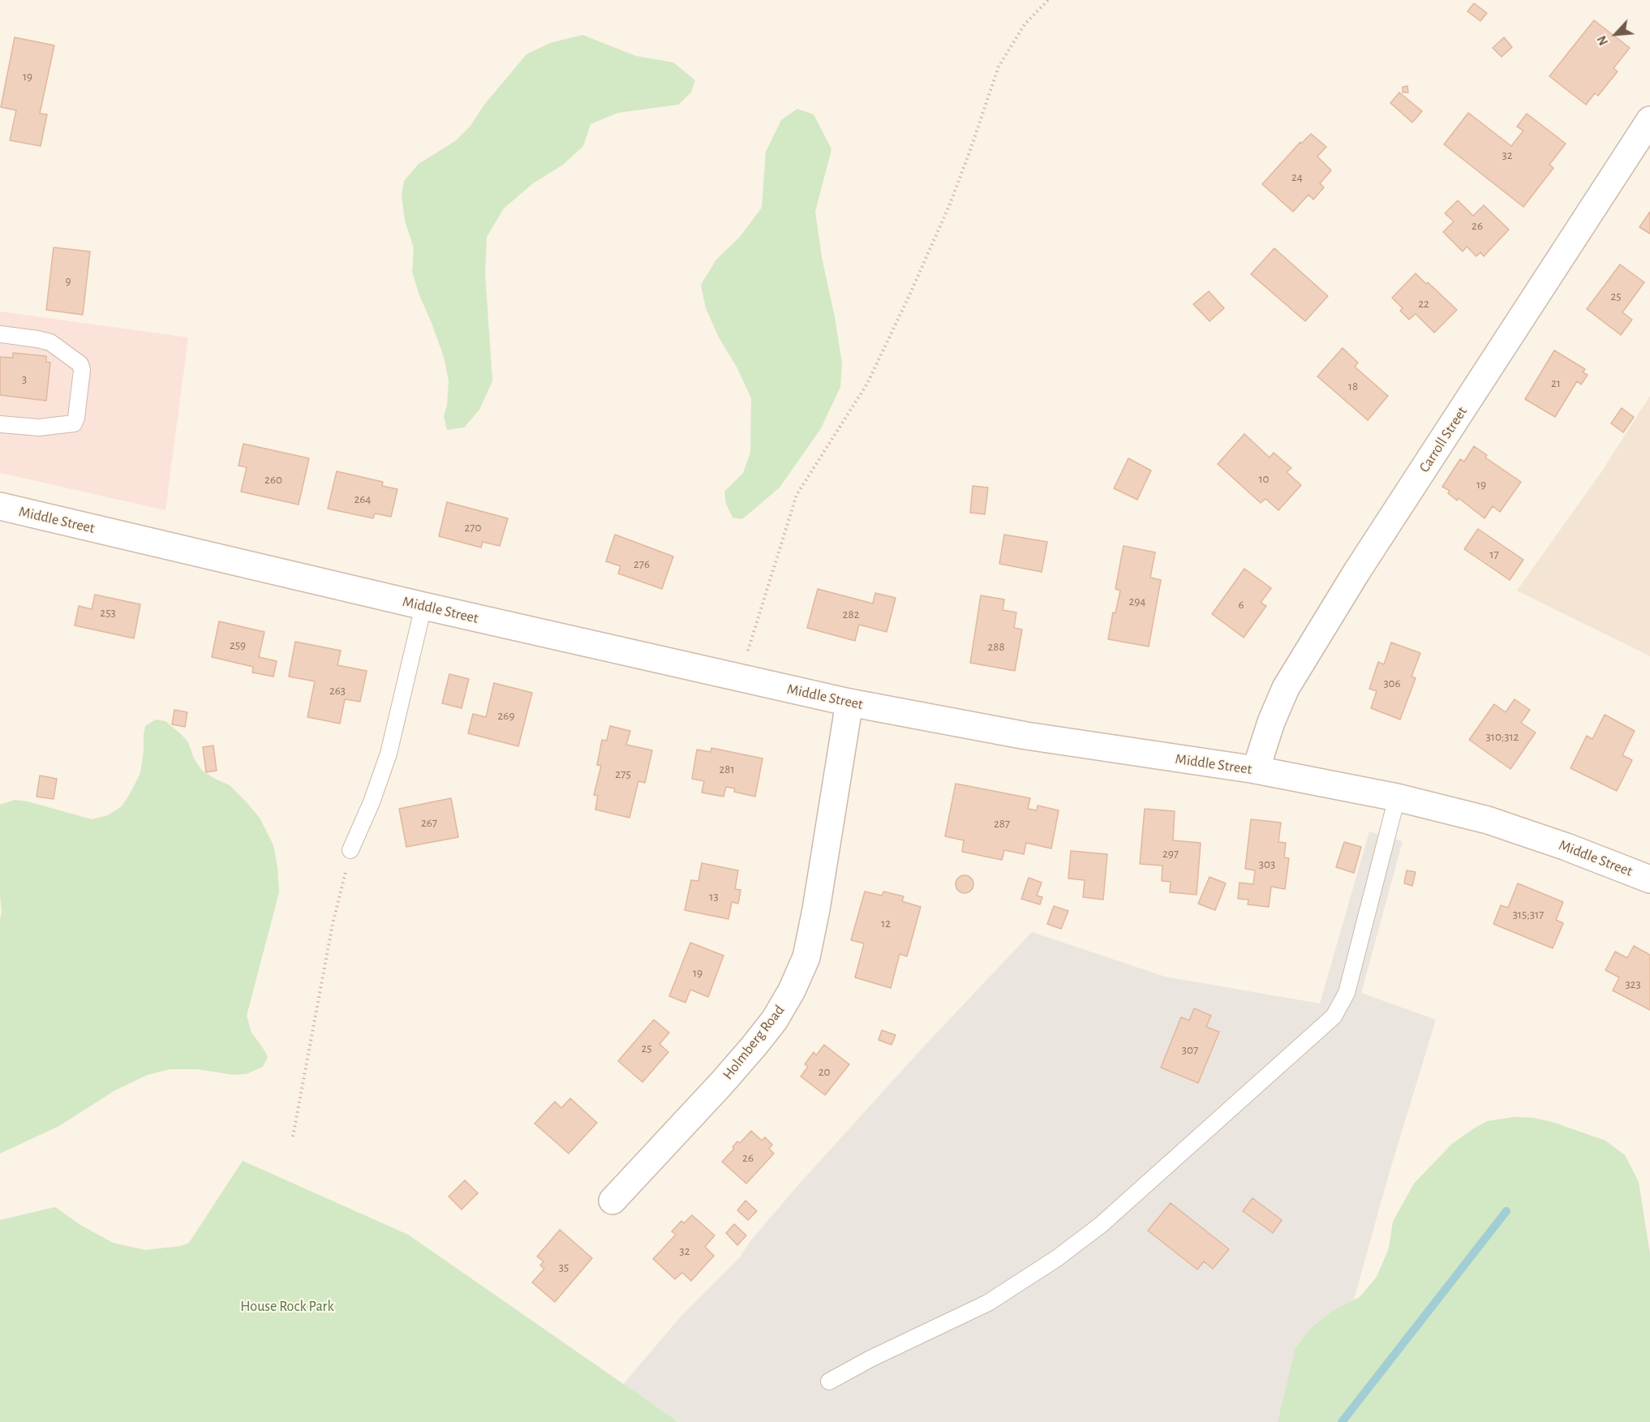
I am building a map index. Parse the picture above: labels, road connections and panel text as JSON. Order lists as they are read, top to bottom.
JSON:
{
  "streets": {
    "main road": ["Carroll Street", "Middle Street", "Holmberg Road"]
  },
  "crossings": [
    ["Carroll Street", "Middle Street"],
    ["Middle Street", "Holmberg Road"]
  ],
  "parks": ["House Rock Park"],
  "house_numbers": [
    "19",
    "32",
    "24",
    "26",
    "9",
    "25",
    "22",
    "3",
    "21",
    "18",
    "10",
    "260",
    "19",
    "264",
    "270",
    "17",
    "276",
    "294",
    "6",
    "253",
    "282",
    "259",
    "288",
    "306",
    "263",
    "269",
    "310;312",
    "281",
    "275",
    "267",
    "287",
    "297",
    "303",
    "13",
    "315;317",
    "12",
    "19",
    "323",
    "25",
    "307",
    "20",
    "26",
    "32",
    "35"
  ],
  "north": "bottom left"
}
